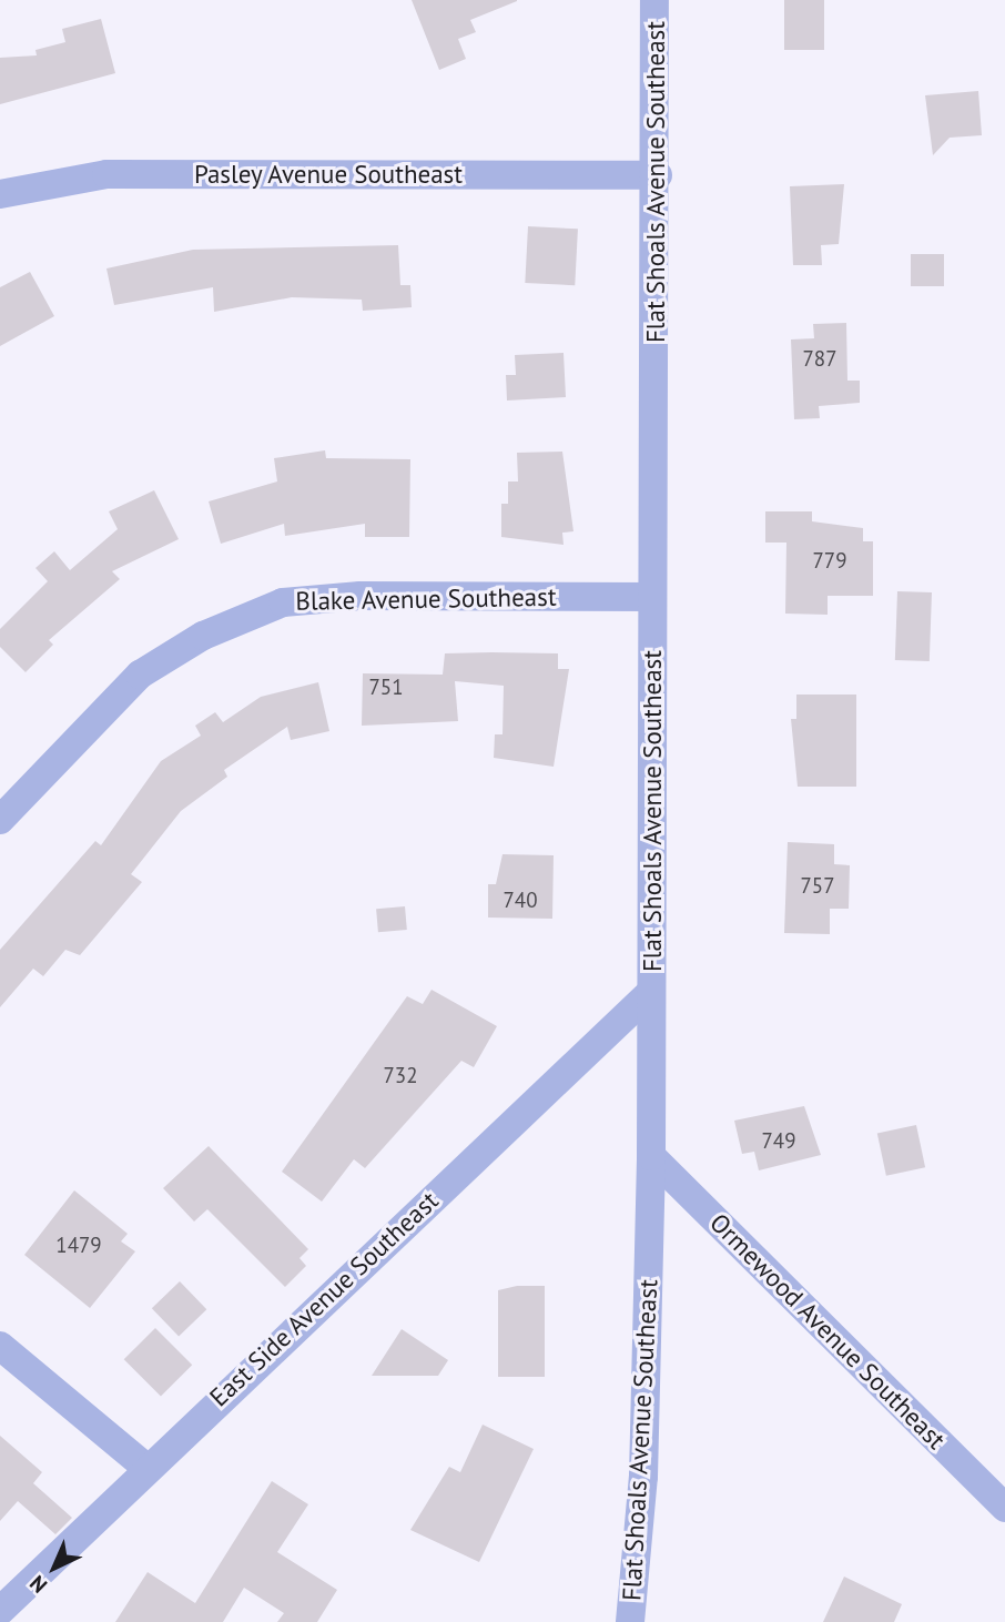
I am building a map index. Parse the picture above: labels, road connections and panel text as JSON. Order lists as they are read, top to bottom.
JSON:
{
  "streets": {
    "street": [
      "Pasley Avenue Southeast",
      "Flat Shoals Avenue Southeast",
      "Blake Avenue Southeast",
      "East Side Avenue Southeast",
      "Ormewood Avenue Southeast"
    ]
  },
  "crossings": [
    ["Pasley Avenue Southeast", "Flat Shoals Avenue Southeast"],
    ["Flat Shoals Avenue Southeast", "Blake Avenue Southeast"],
    ["Flat Shoals Avenue Southeast", "East Side Avenue Southeast"],
    ["Flat Shoals Avenue Southeast", "Ormewood Avenue Southeast"]
  ],
  "house_numbers": [
    "787",
    "779",
    "751",
    "757",
    "740",
    "732",
    "749",
    "1479"
  ],
  "north": "bottom left"
}
